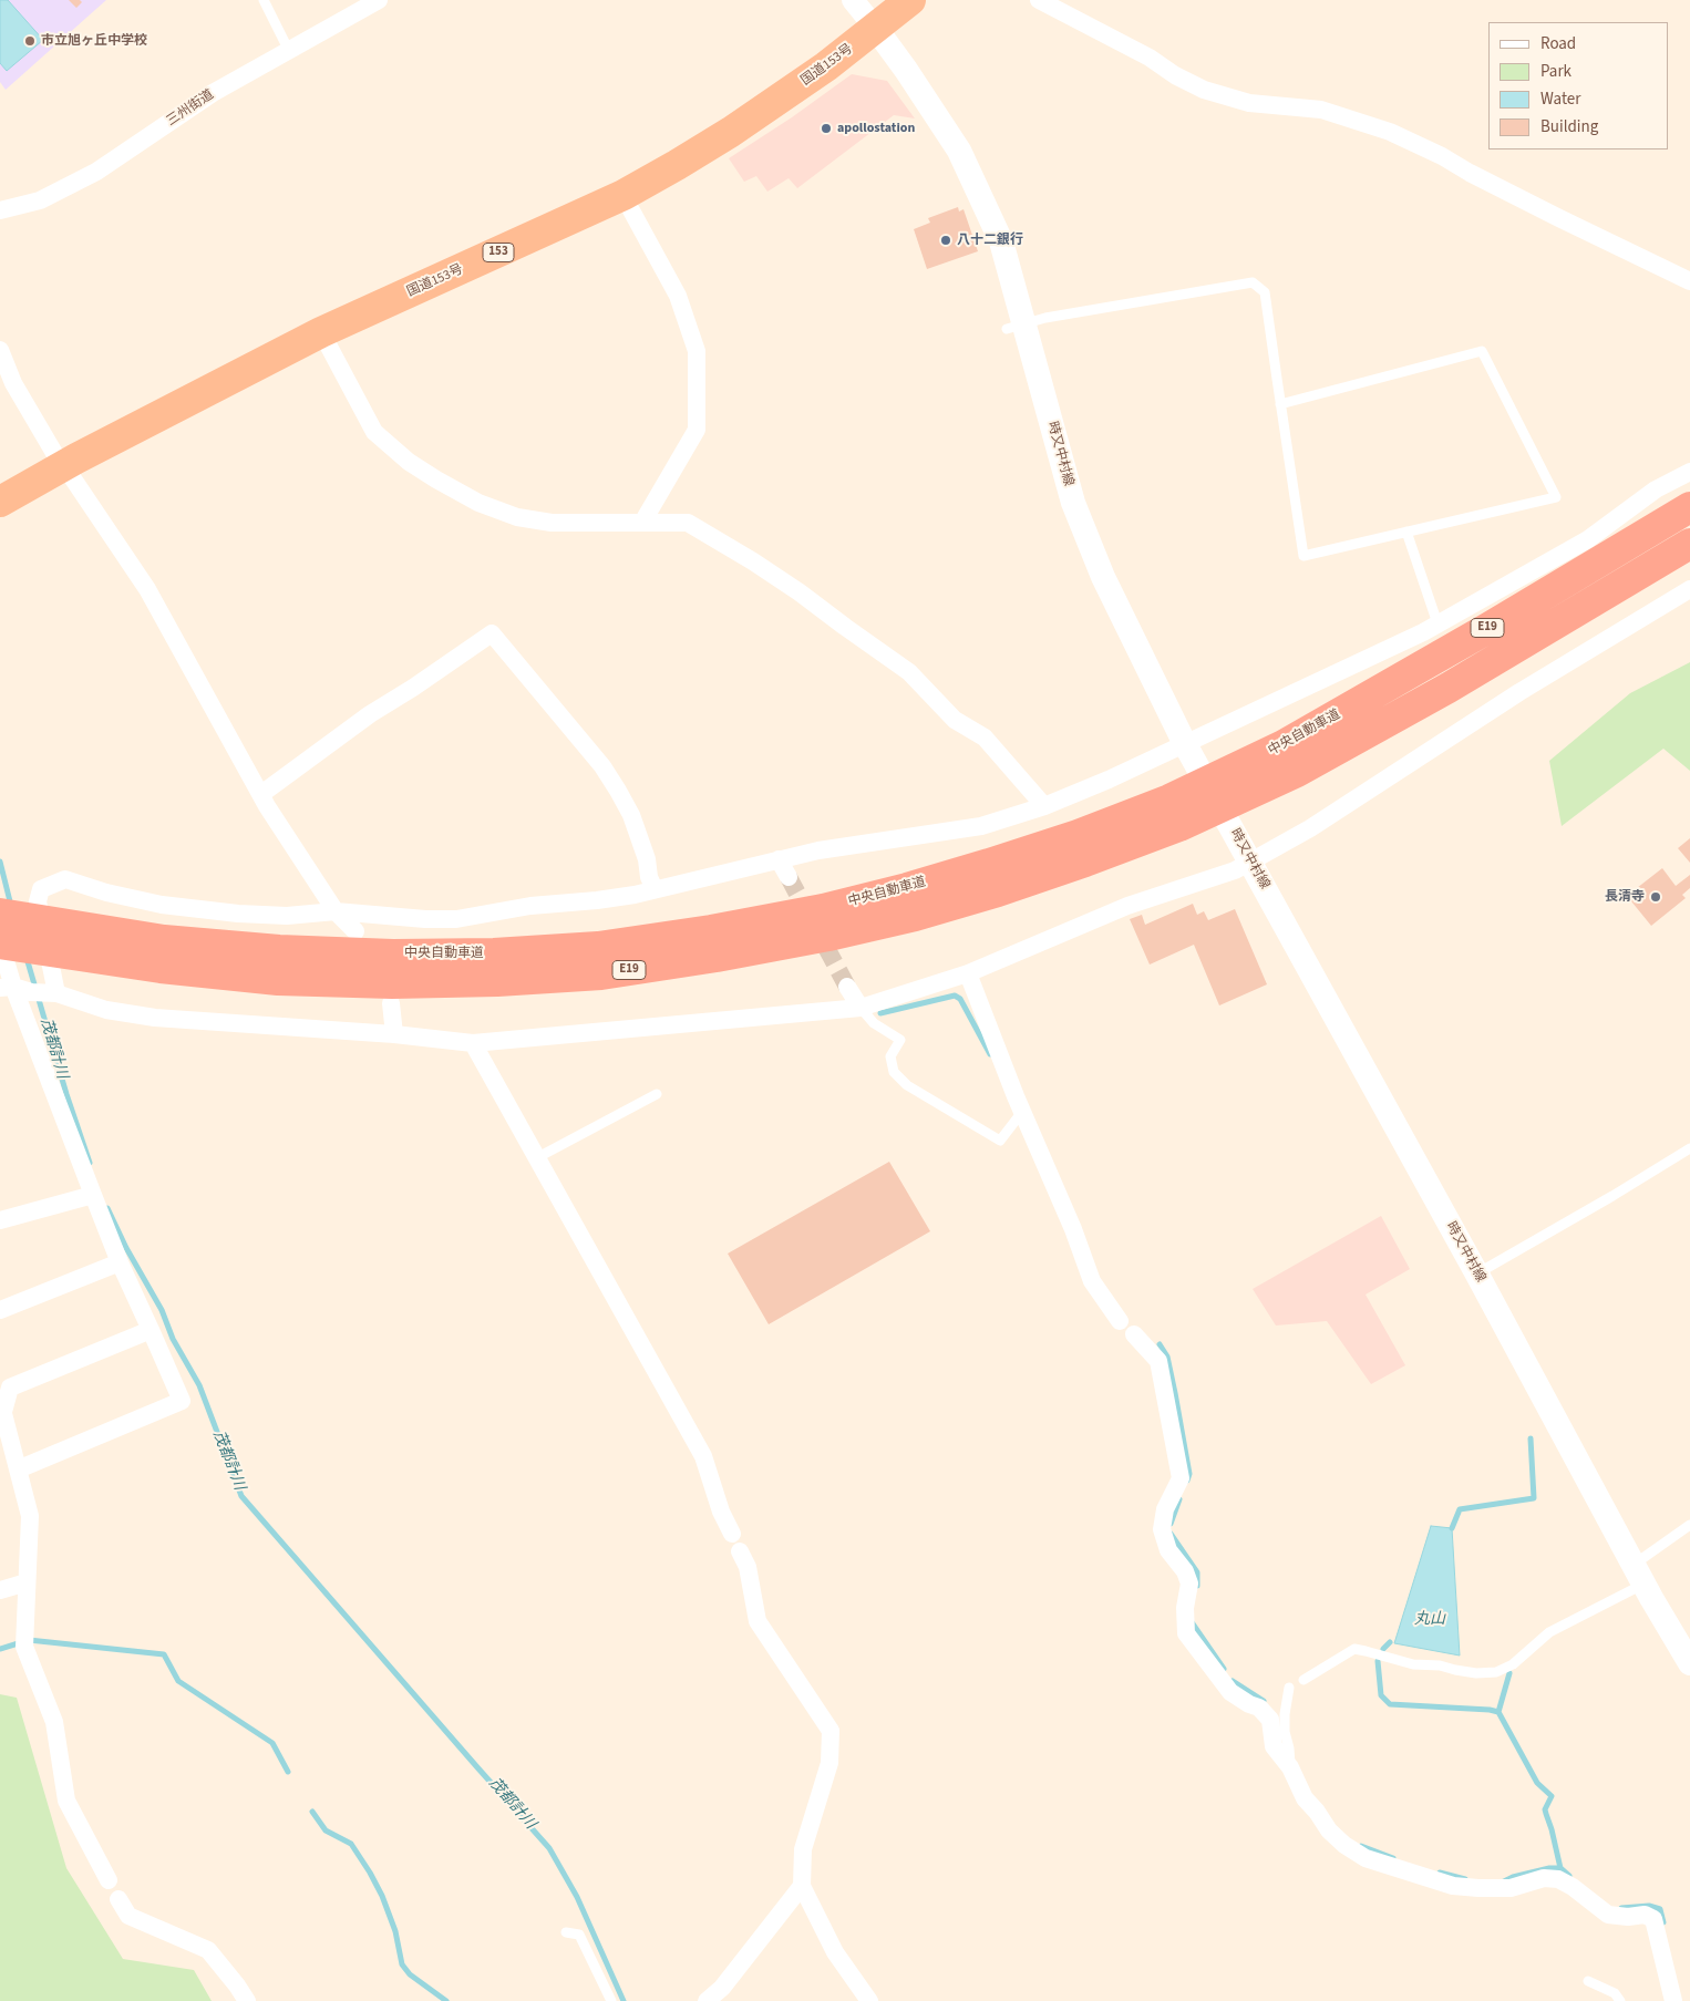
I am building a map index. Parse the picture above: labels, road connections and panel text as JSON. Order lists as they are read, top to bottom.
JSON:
{
  "streets": {
    "highway": [
      "国道153号",
      "153",
      "E19",
      "中央自動車道"
    ],
    "main road": ["時又中村線"],
    "street": ["三州街道"]
  },
  "crossings": [
    ["国道153号", "時又中村線"]
  ],
  "water": ["茂都計川", "丸山"],
  "places": [
    "市立旭ヶ丘中学校",
    "apollostation",
    "八十二銀行",
    "長清寺"
  ],
  "legend": [
    "Road",
    "Park",
    "Water",
    "Building"
  ]
}
